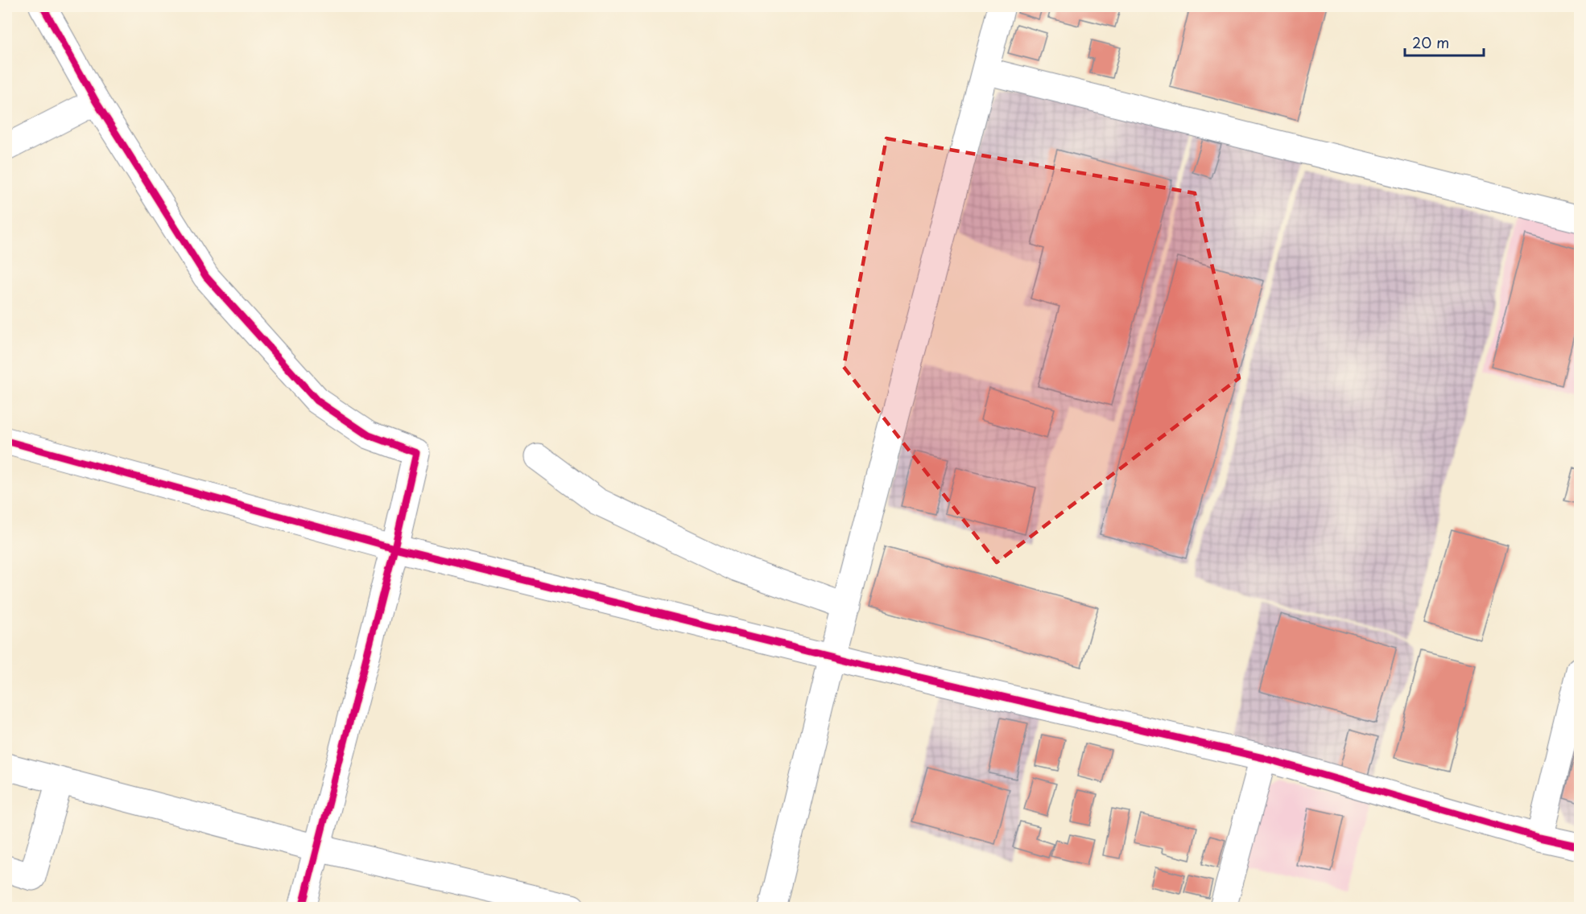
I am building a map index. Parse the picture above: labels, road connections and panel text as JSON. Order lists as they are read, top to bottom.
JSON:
{
  "scale_bar": "20 m"
}
